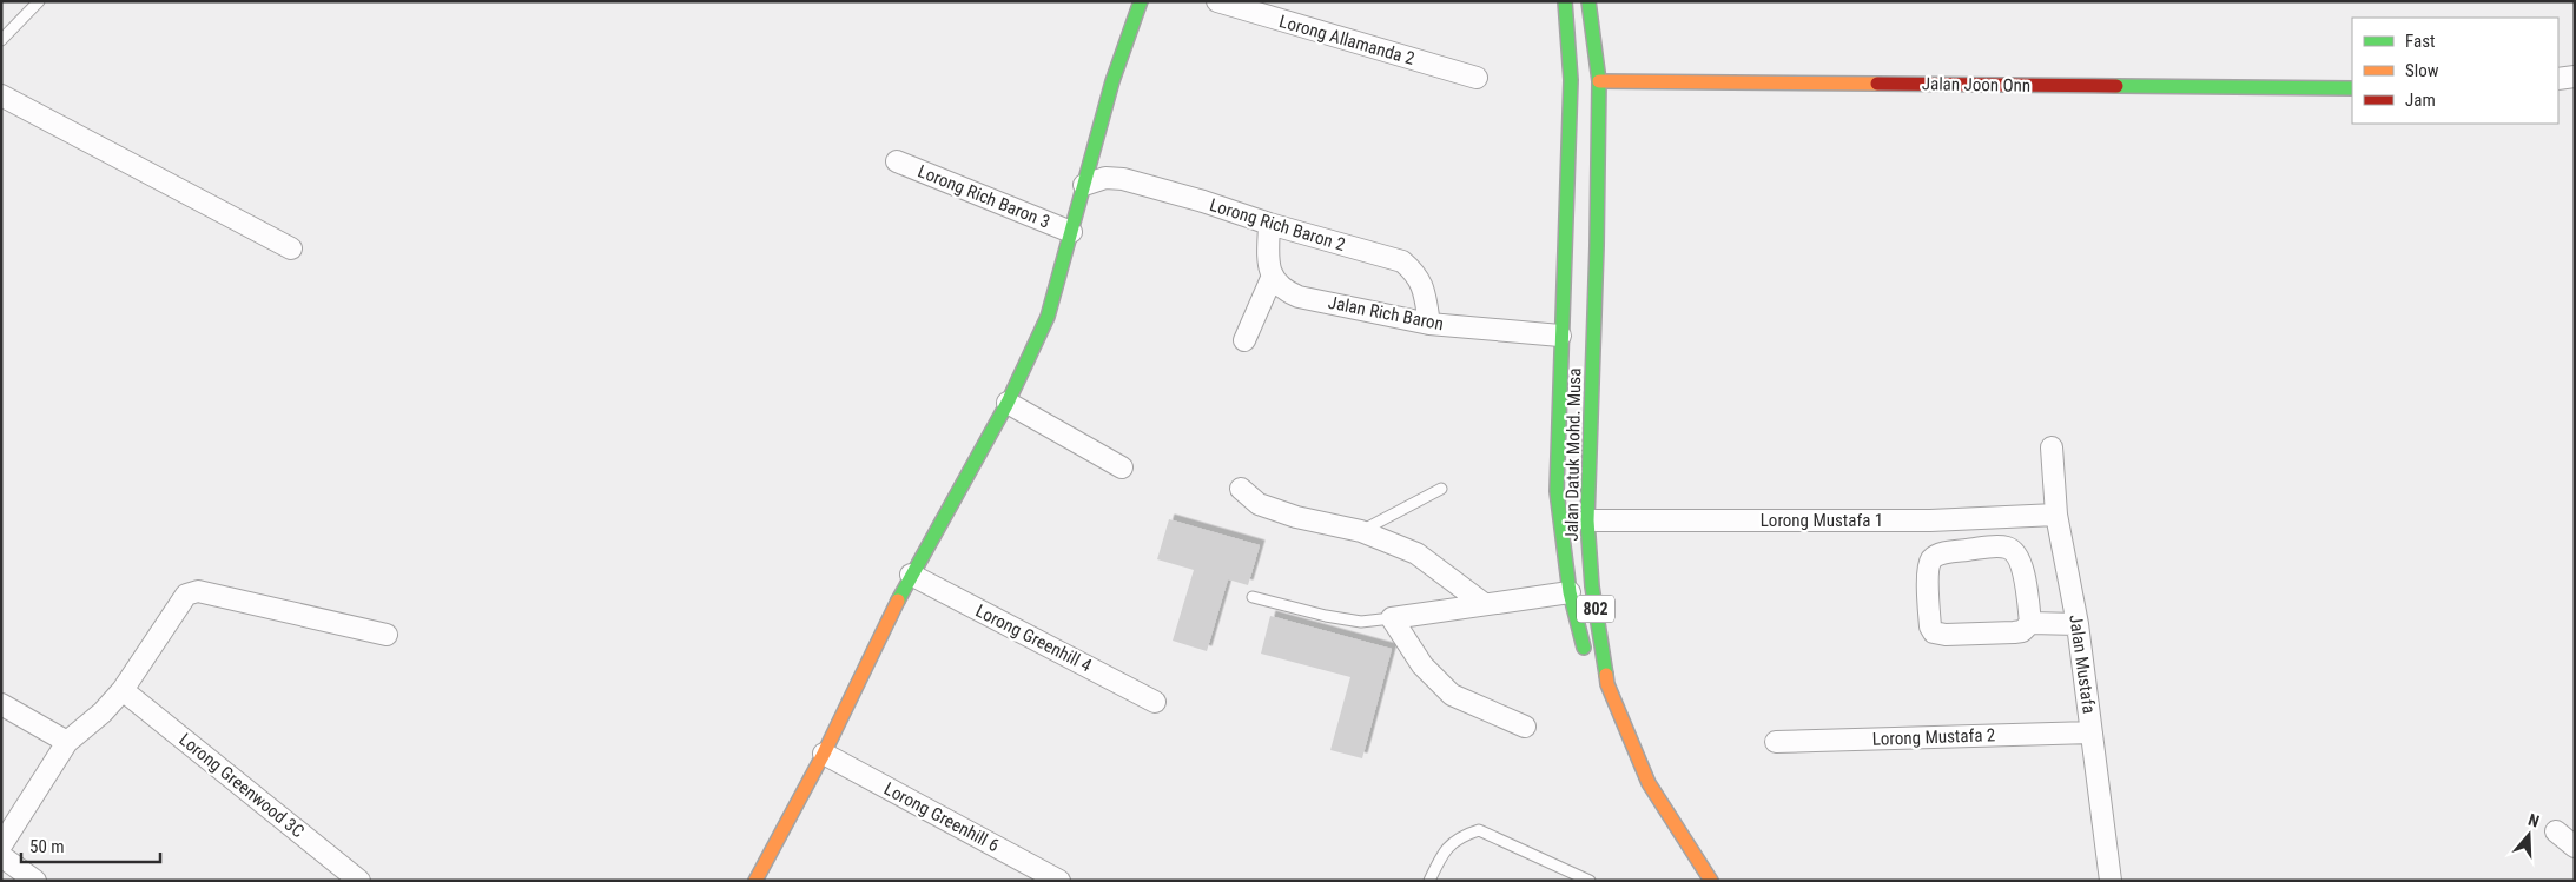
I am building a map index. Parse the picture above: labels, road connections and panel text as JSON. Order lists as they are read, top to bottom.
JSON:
{
  "streets": {
    "main road": ["Jalan Joon Onn", "Jalan Datuk Mohd. Musa", "802"],
    "street": [
      "Lorong Allamanda 2",
      "Lorong Rich Baron 3",
      "Lorong Rich Baron 2",
      "Jalan Rich Baron",
      "Lorong Mustafa 1",
      "Lorong Greenhill 4",
      "Jalan Mustafa",
      "Lorong Mustafa 2",
      "Lorong Greenwood 3C",
      "Lorong Greenhill 6"
    ]
  },
  "crossings": [
    ["Jalan Joon Onn", "Jalan Datuk Mohd. Musa"],
    ["Lorong Rich Baron 2", "Jalan Rich Baron"],
    ["Jalan Rich Baron", "Jalan Datuk Mohd. Musa"],
    ["Jalan Datuk Mohd. Musa", "Lorong Mustafa 1"],
    ["Lorong Mustafa 1", "Jalan Mustafa"],
    ["Jalan Mustafa", "Lorong Mustafa 2"]
  ],
  "legend": ["Fast", "Slow", "Jam"],
  "scale_bar": "50 m",
  "north": "top"
}
